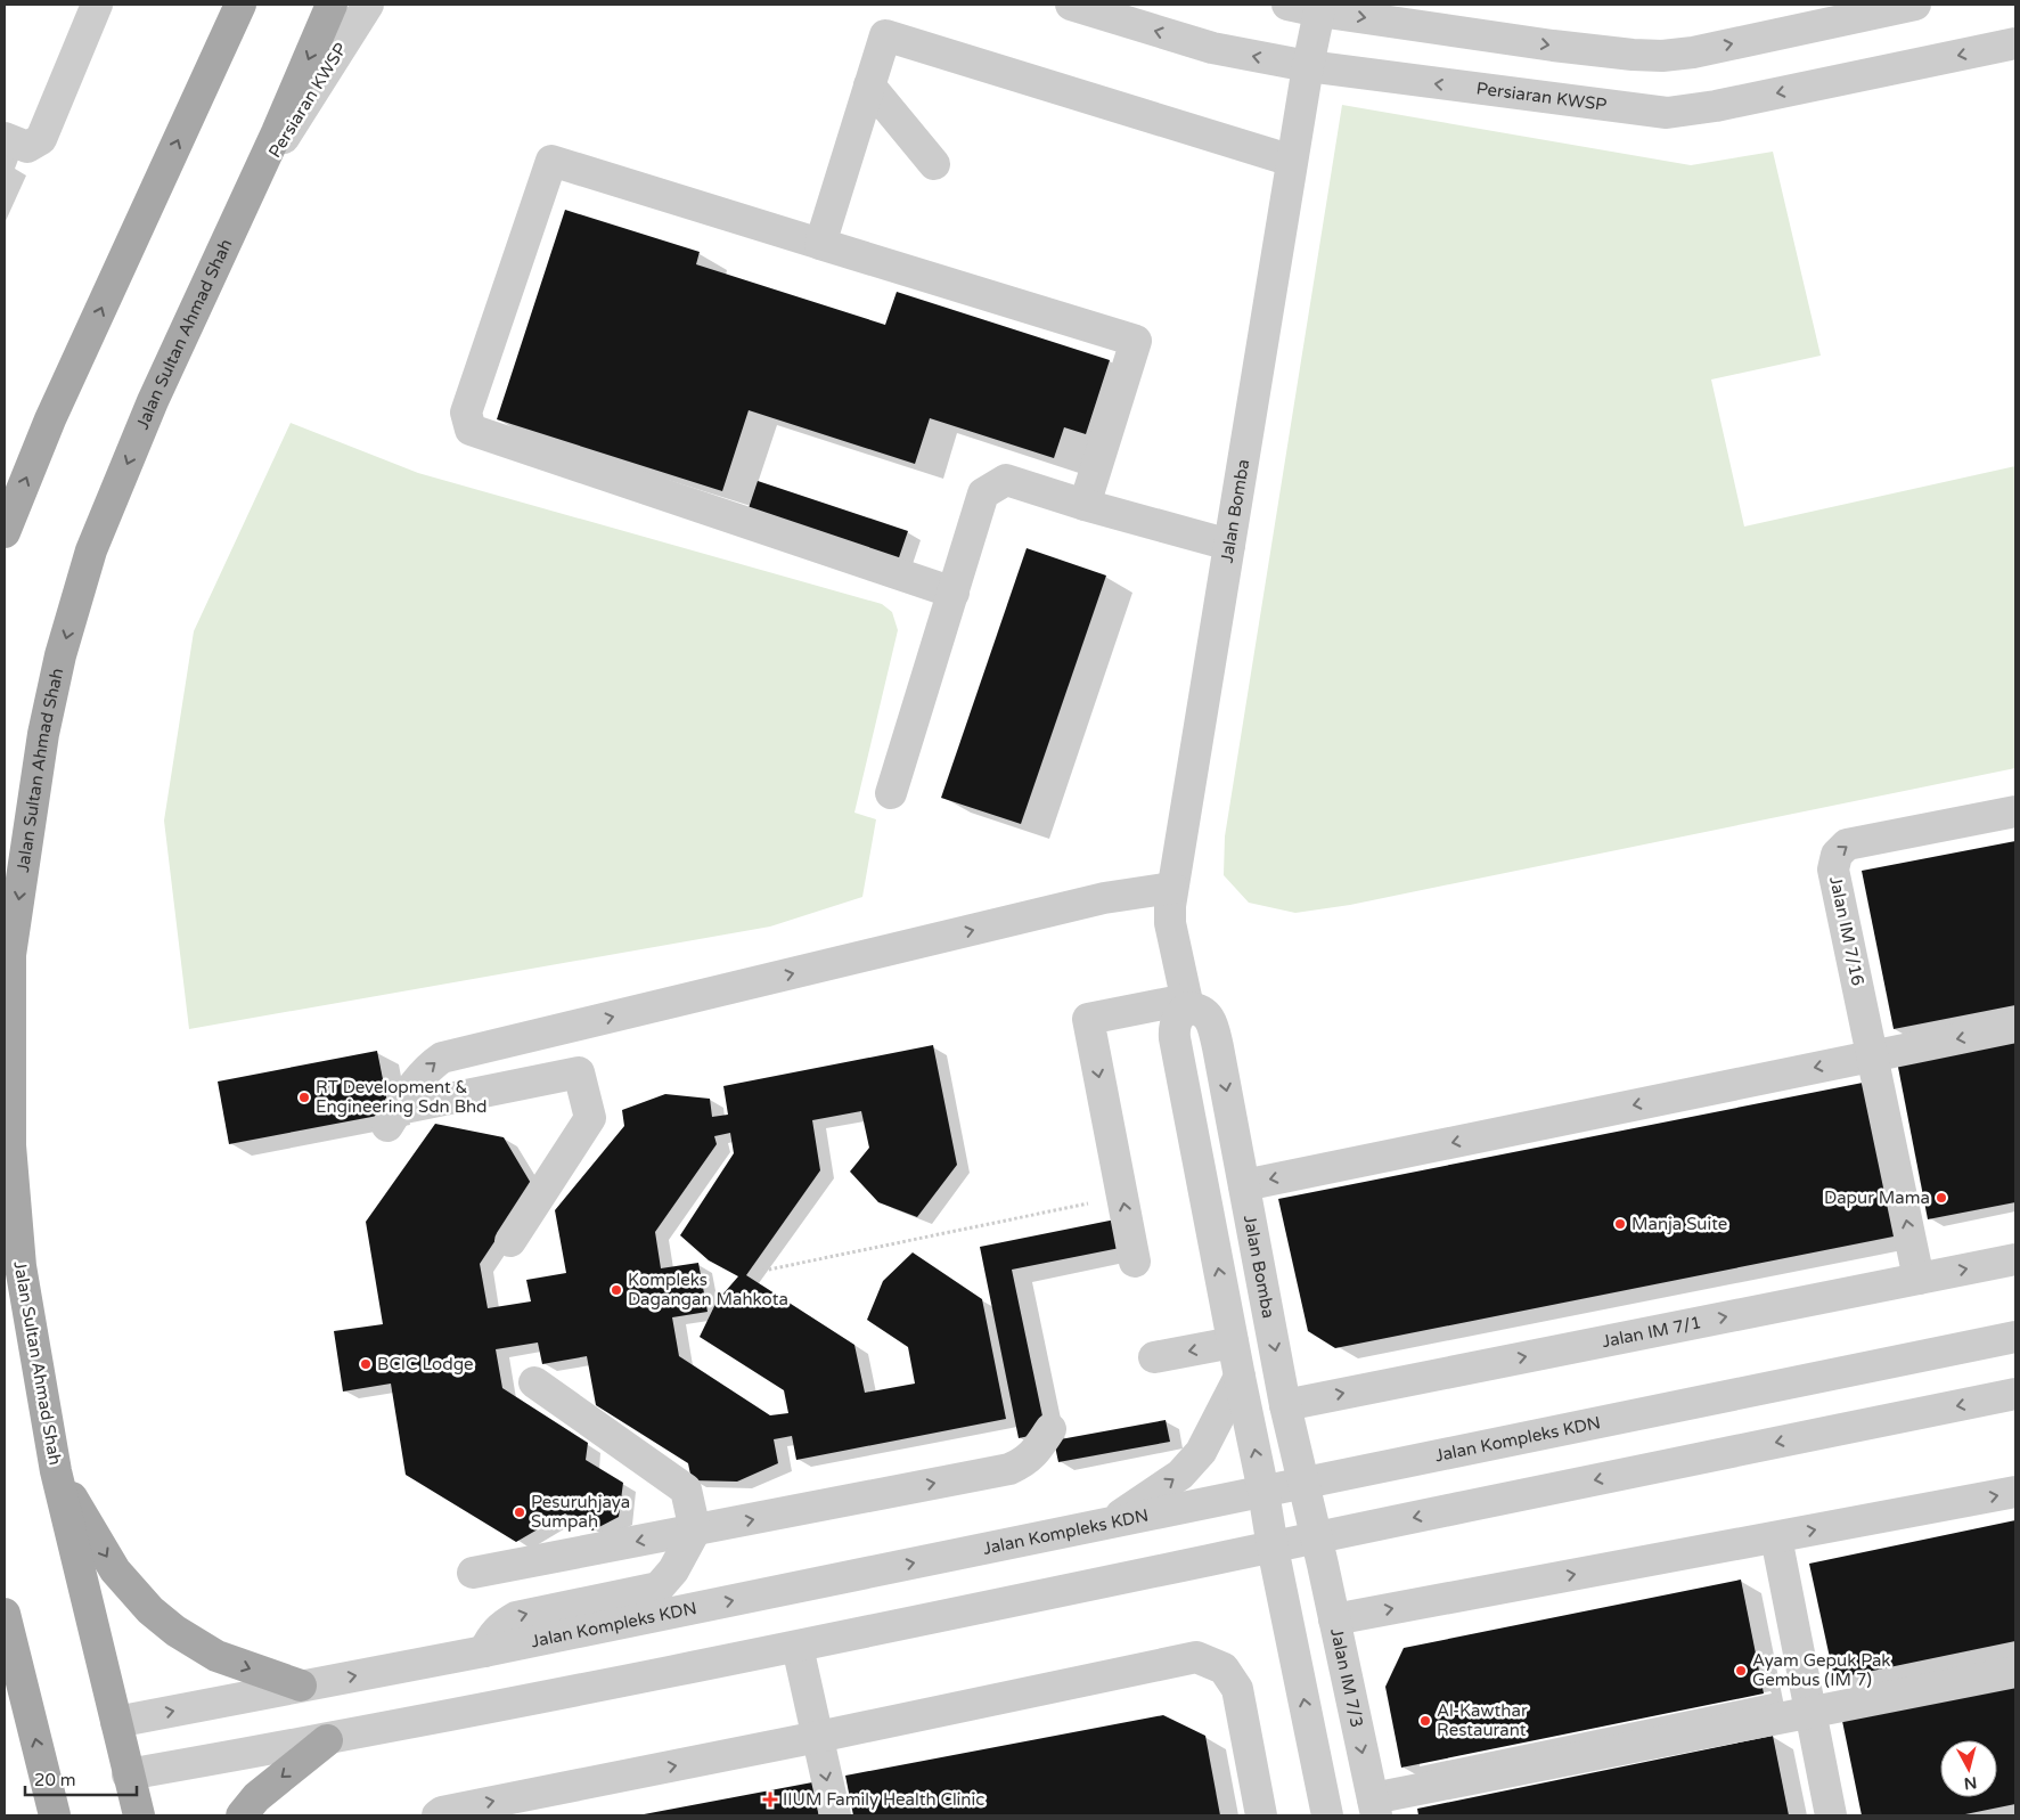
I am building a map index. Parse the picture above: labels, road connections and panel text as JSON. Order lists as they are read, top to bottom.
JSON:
{
  "streets": {
    "main road": ["Jalan Sultan Ahmad Shah"],
    "street": [
      "Persiaran KWSP",
      "Jalan Bomba",
      "Jalan IM 7/16",
      "Jalan IM 7/1",
      "Jalan Kompleks KDN",
      "Jalan IM 7/3"
    ]
  },
  "crossings": [
    ["Persiaran KWSP", "Jalan Sultan Ahmad Shah"],
    ["Persiaran KWSP", "Jalan Bomba"],
    ["Jalan Sultan Ahmad Shah", "Jalan Kompleks KDN"],
    ["Jalan Bomba", "Jalan IM 7/1"],
    ["Jalan Bomba", "Jalan Kompleks KDN"],
    ["Jalan Bomba", "Jalan IM 7/3"],
    ["Jalan IM 7/16", "Jalan IM 7/1"]
  ],
  "places": {
    "other": [
      "RT Development & Engineering Sdn Bhd",
      "Dapur Mama",
      "Manja Suite",
      "Kompleks Dagangan Mahkota",
      "BCIC Lodge",
      "Pesuruhjaya Sumpah",
      "Ayam Gepuk Pak Gembus (IM 7)",
      "Al-Kawthar Restaurant"
    ],
    "health": ["IIUM Family Health Clinic"]
  },
  "scale_bar": "20 m",
  "north": "bottom"
}
